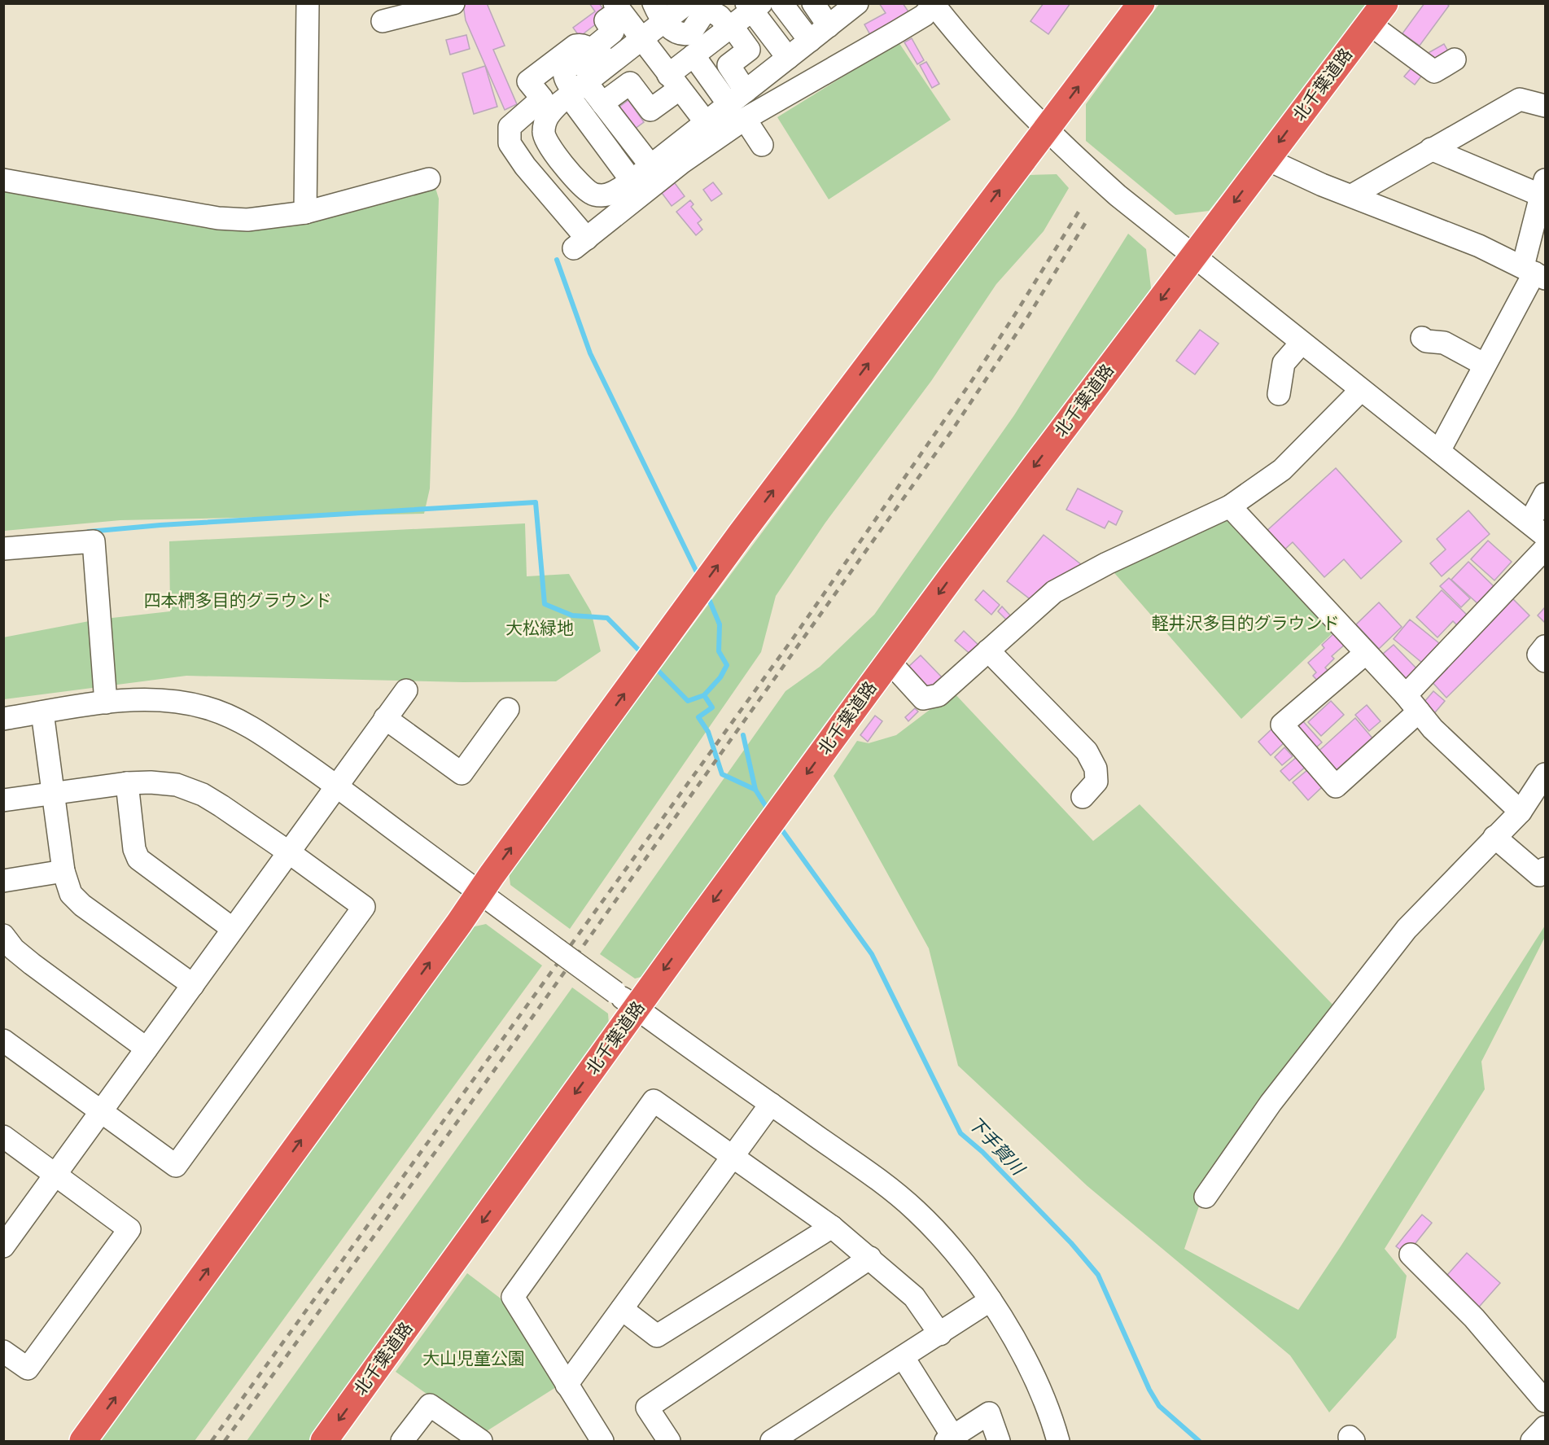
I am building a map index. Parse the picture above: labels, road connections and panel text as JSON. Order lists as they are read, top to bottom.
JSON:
{
  "streets": {
    "highway": ["北千葉道路"]
  },
  "water": ["下手賀川"],
  "parks": [
    "四本椚多目的グラウンド",
    "軽井沢多目的グラウンド",
    "大松緑地",
    "大山児童公園"
  ]
}
